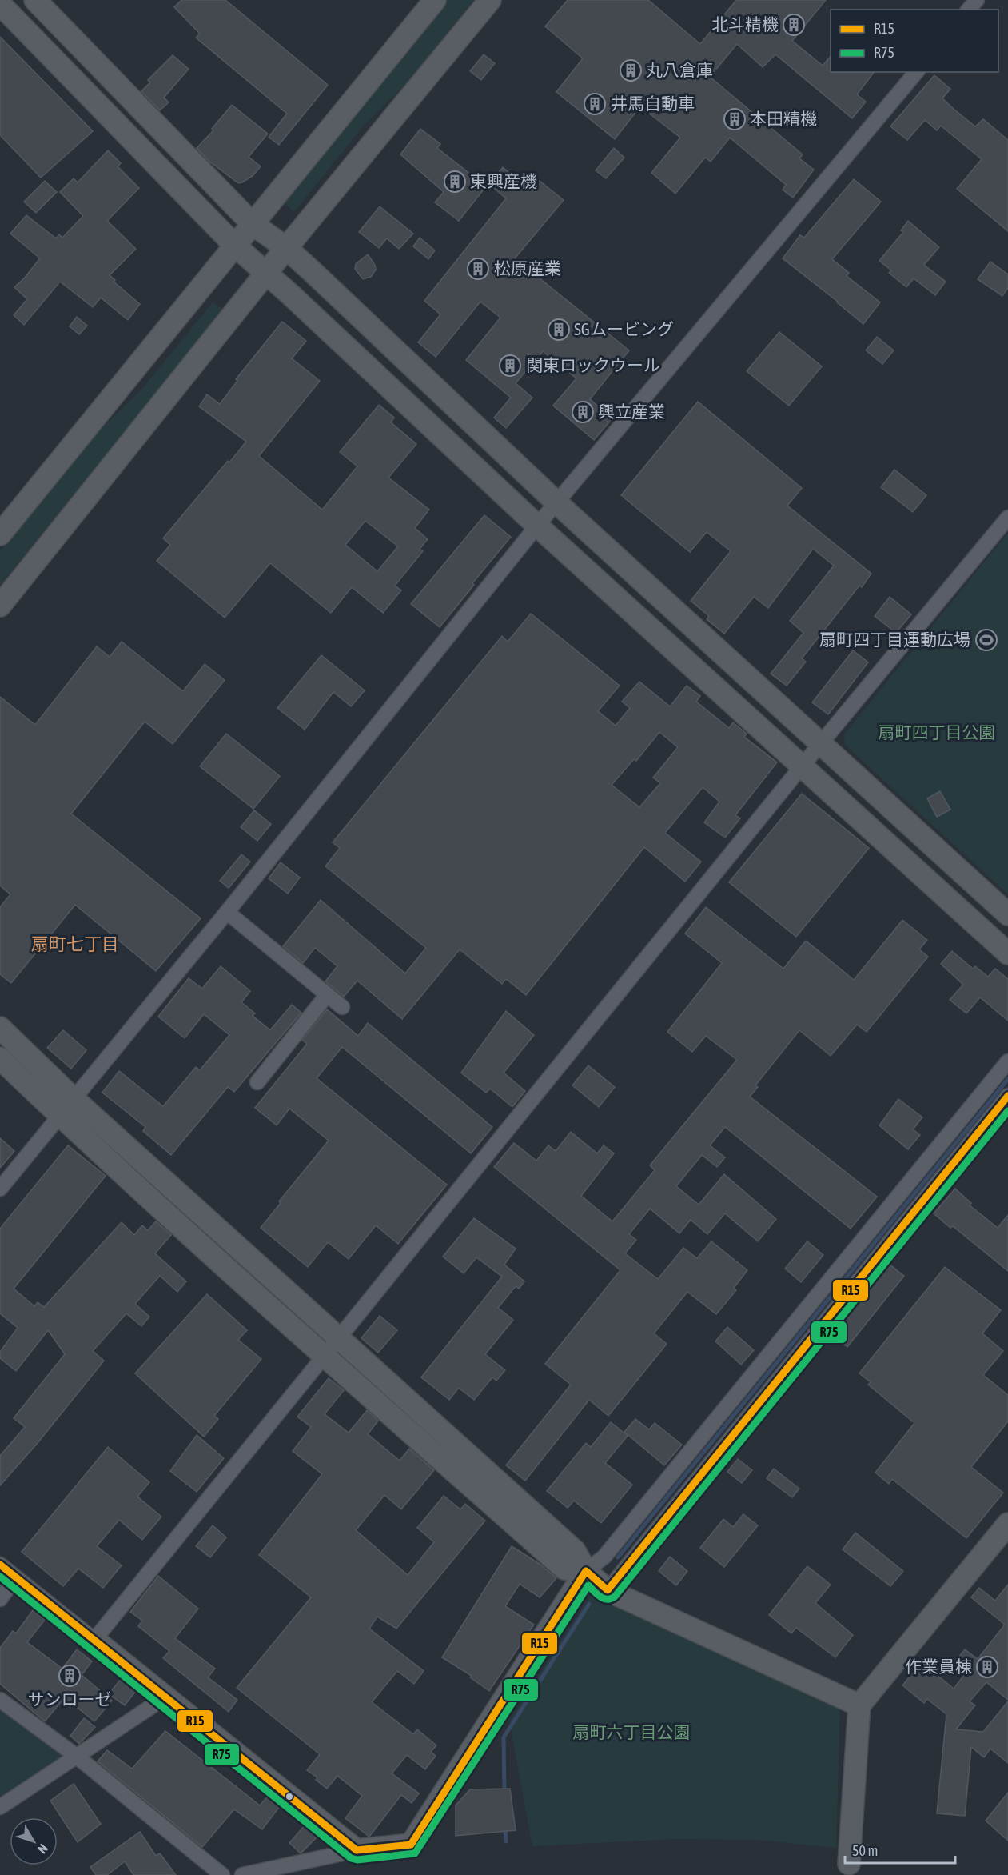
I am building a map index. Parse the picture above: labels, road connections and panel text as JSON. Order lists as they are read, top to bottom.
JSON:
{
  "districts": ["扇町七丁目"],
  "parks": ["扇町四丁目公園", "扇町六丁目公園"],
  "places": {
    "building": [
      "北斗精機",
      "丸八倉庫",
      "井馬自動車",
      "本田精機",
      "東興産機",
      "松原産業",
      "SGムービング",
      "関東ロックウール",
      "興立産業",
      "作業員棟",
      "サンローゼ"
    ],
    "sports": ["扇町四丁目運動広場"]
  },
  "lines": ["transit line R15", "transit line R75"],
  "legend": ["R15", "R75"],
  "scale_bar": "50 m",
  "north": "bottom right"
}
